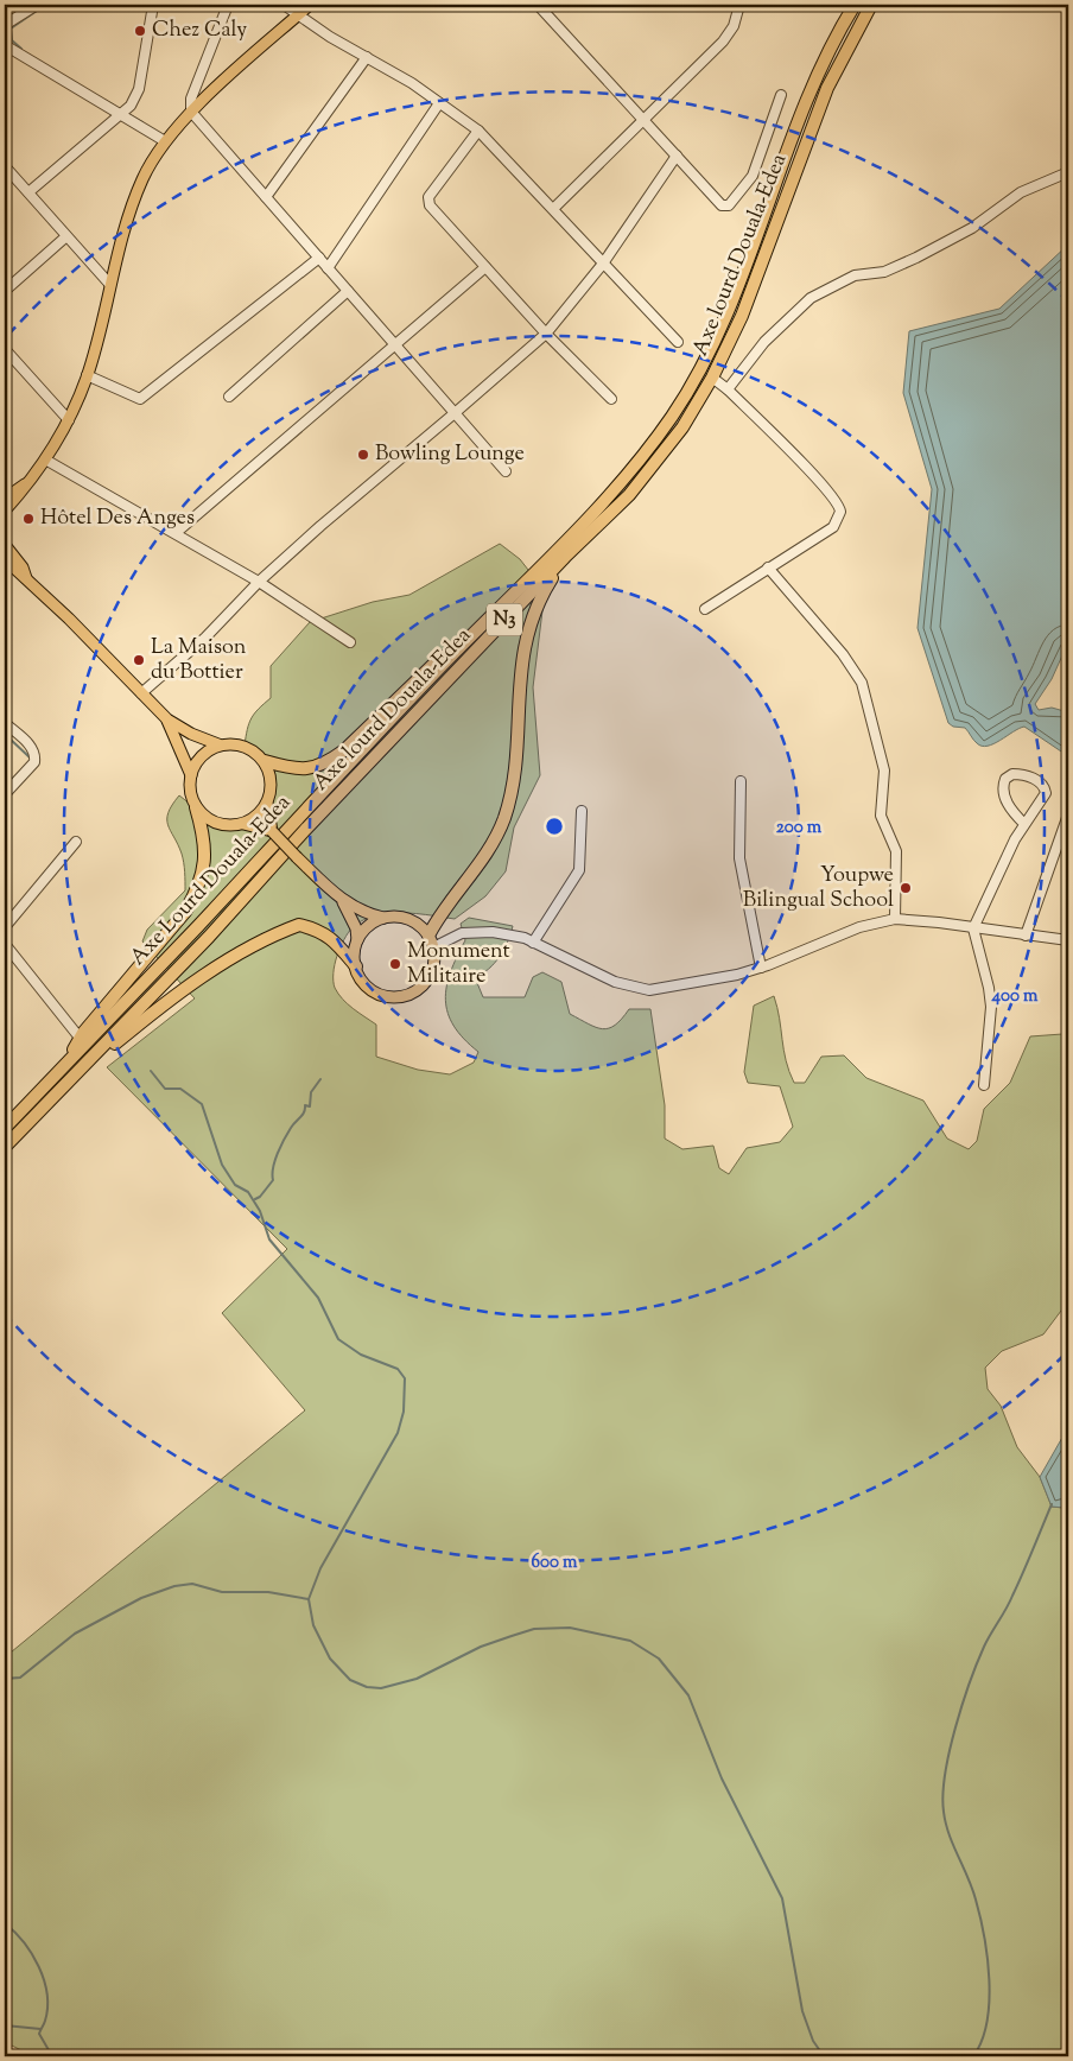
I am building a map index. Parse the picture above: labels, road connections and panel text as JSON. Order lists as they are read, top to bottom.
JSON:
{
  "streets": {
    "highway": ["Axe lourd Douala-Edea", "N3", "Axe Lourd Douala-Edea"]
  },
  "places": [
    "Chez Caly",
    "Bowling Lounge",
    "Hôtel Des Anges",
    "La Maison du Bottier",
    "Youpwe Bilingual School",
    "Monument Militaire"
  ],
  "rings": ["200 m", "400 m", "600 m"]
}
